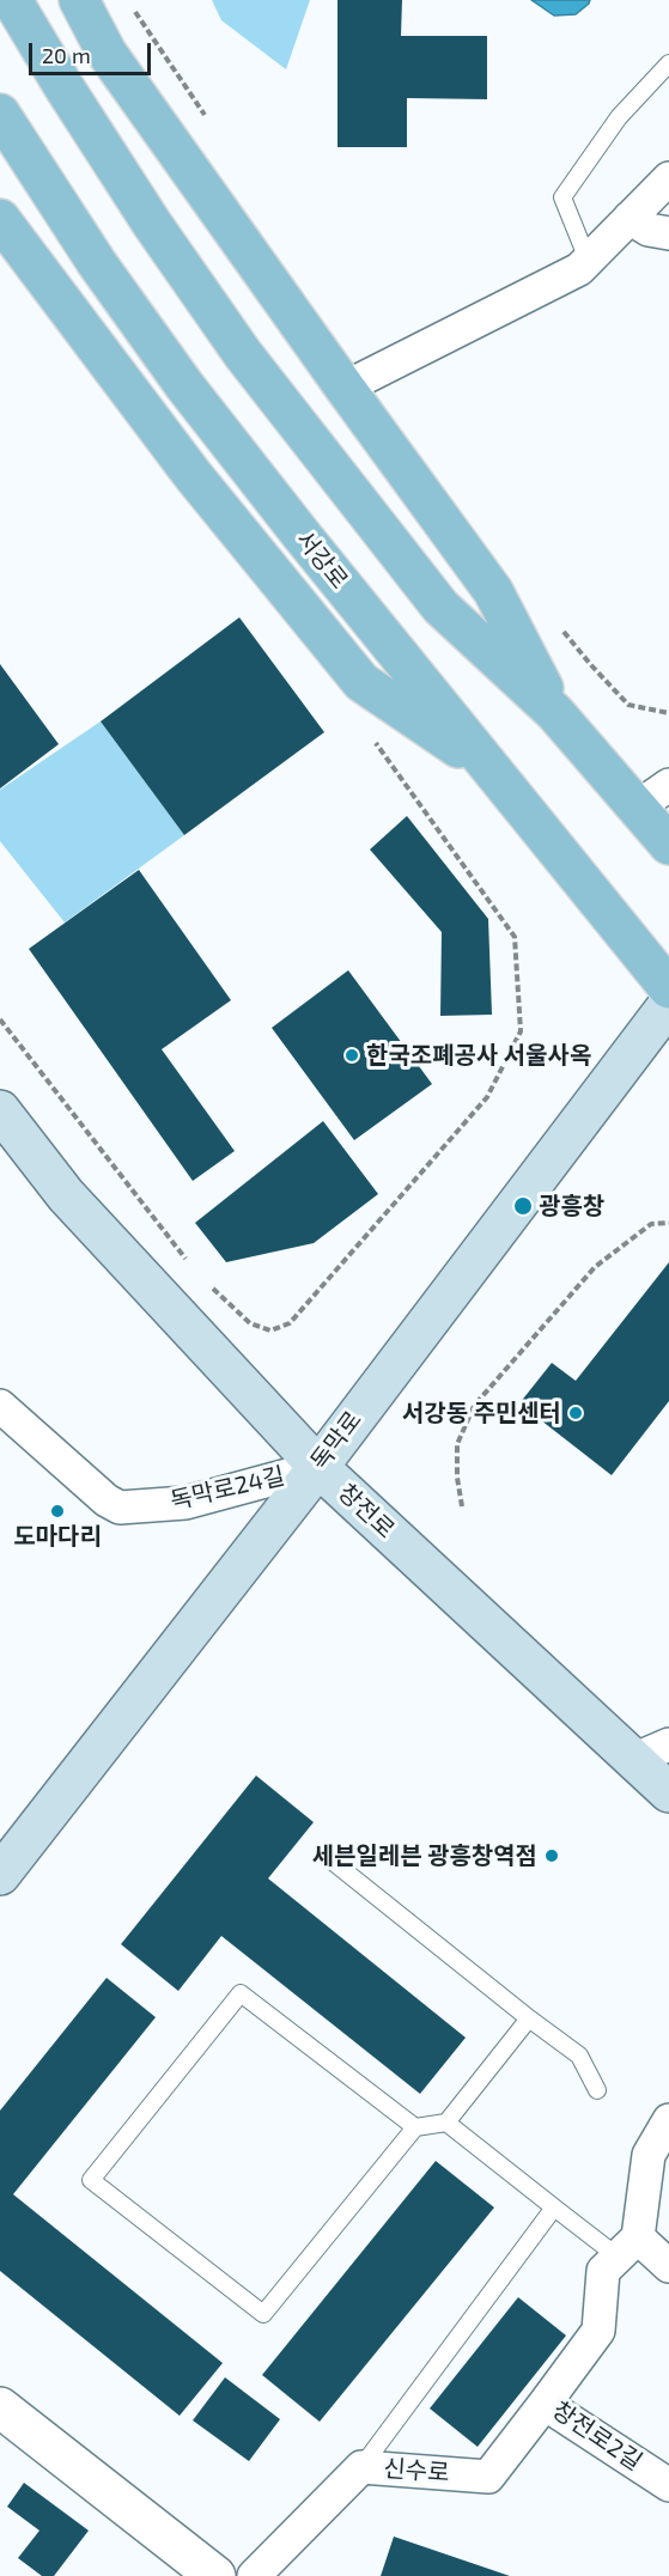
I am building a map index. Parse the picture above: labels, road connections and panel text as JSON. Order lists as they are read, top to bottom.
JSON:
{
  "streets": {
    "main road": ["서강로", "독막로", "창전로"],
    "street": ["독막로24길", "창전로2길", "신수로"]
  },
  "crossings": [
    ["독막로", "독막로24길"],
    ["독막로", "창전로"],
    ["독막로24길", "창전로"],
    ["창전로2길", "신수로"]
  ],
  "places": [
    "한국조폐공사 서울사옥",
    "광흥창",
    "서강동 주민센터",
    "도마다리",
    "세븐일레븐 광흥창역점"
  ],
  "scale_bar": "20 m"
}
